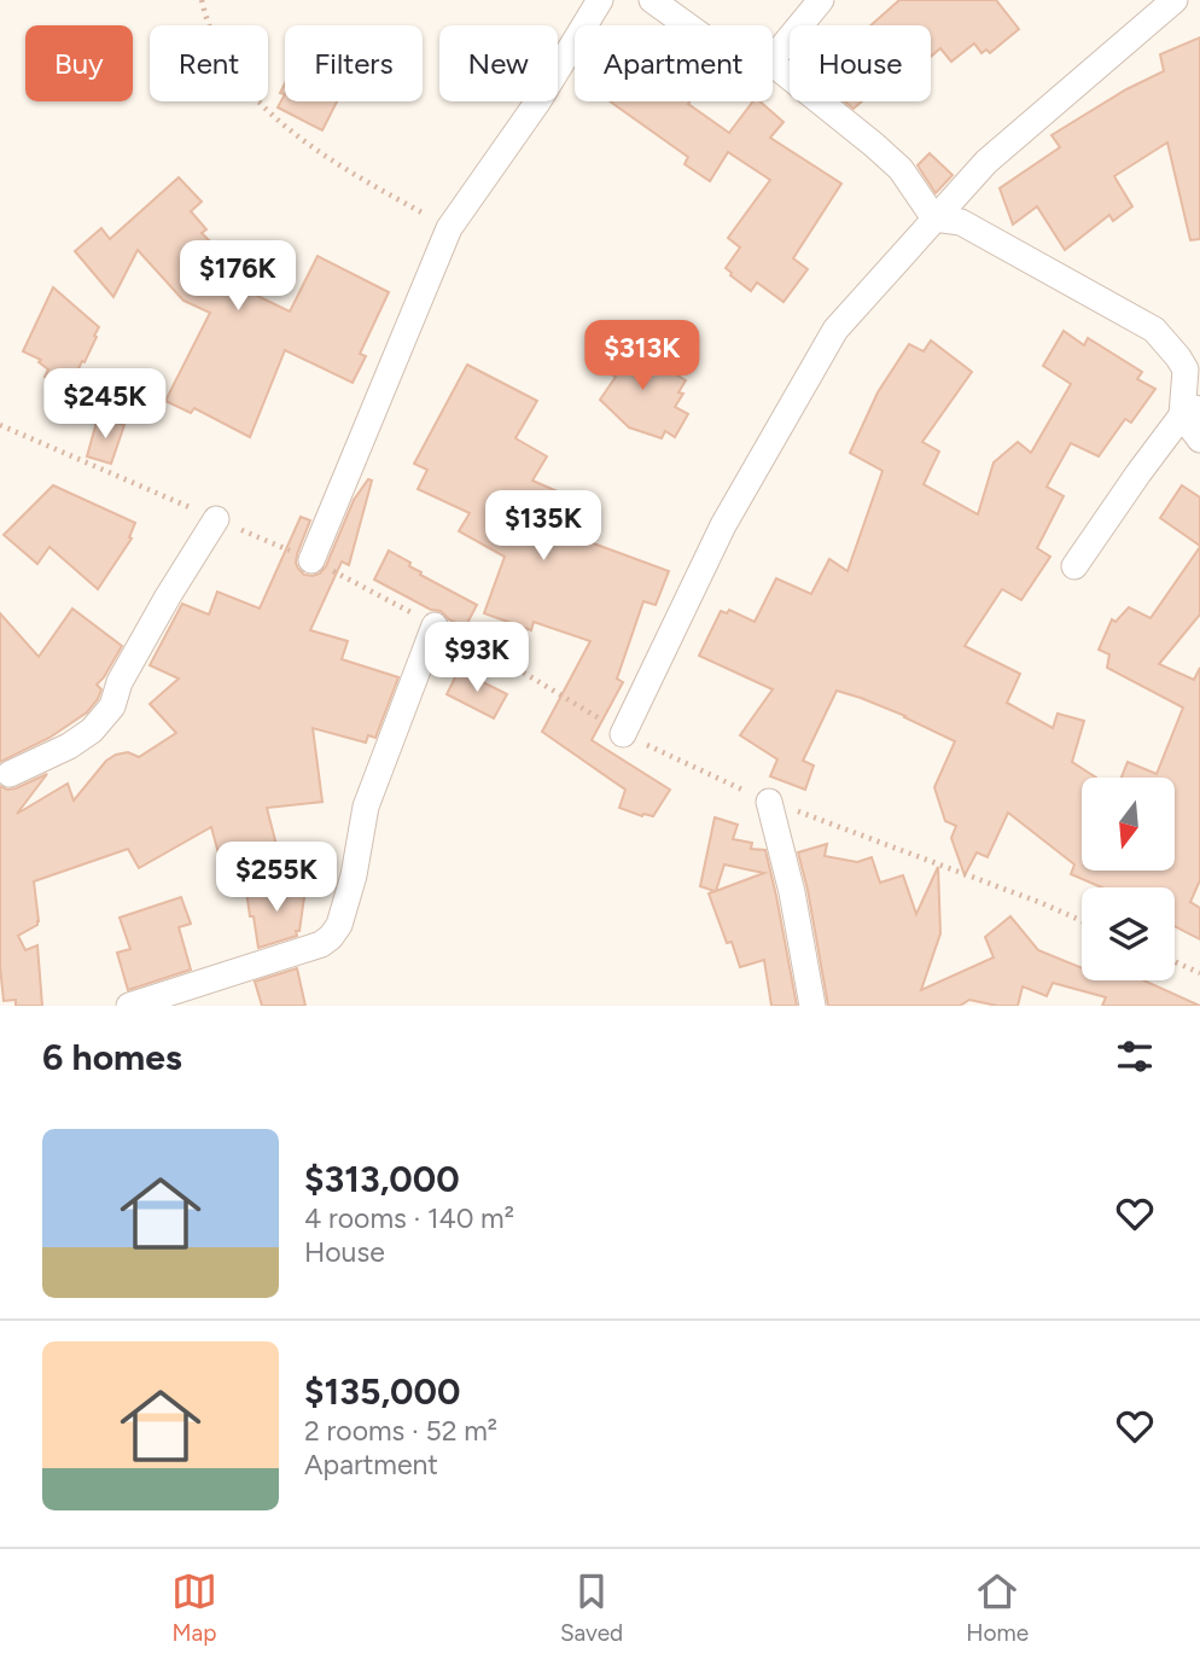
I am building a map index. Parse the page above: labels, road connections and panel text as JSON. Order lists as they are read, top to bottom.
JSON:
{
  "north": "bottom",
  "page": {
    "chip": [
      "Buy",
      "Rent",
      "Filters",
      "New",
      "Apartment",
      "House"
    ],
    "price": [
      "$176K",
      "$313K",
      "$245K",
      "$135K",
      "$93K",
      "$255K"
    ],
    "heading": "6 homes",
    "list": [
      {
        "name": "$313,000",
        "note": "4 rooms · 140 m² · House"
      },
      {
        "name": "$135,000",
        "note": "2 rooms · 52 m² · Apartment"
      }
    ],
    "tabs": ["Map", "Saved", "Home"]
  }
}
